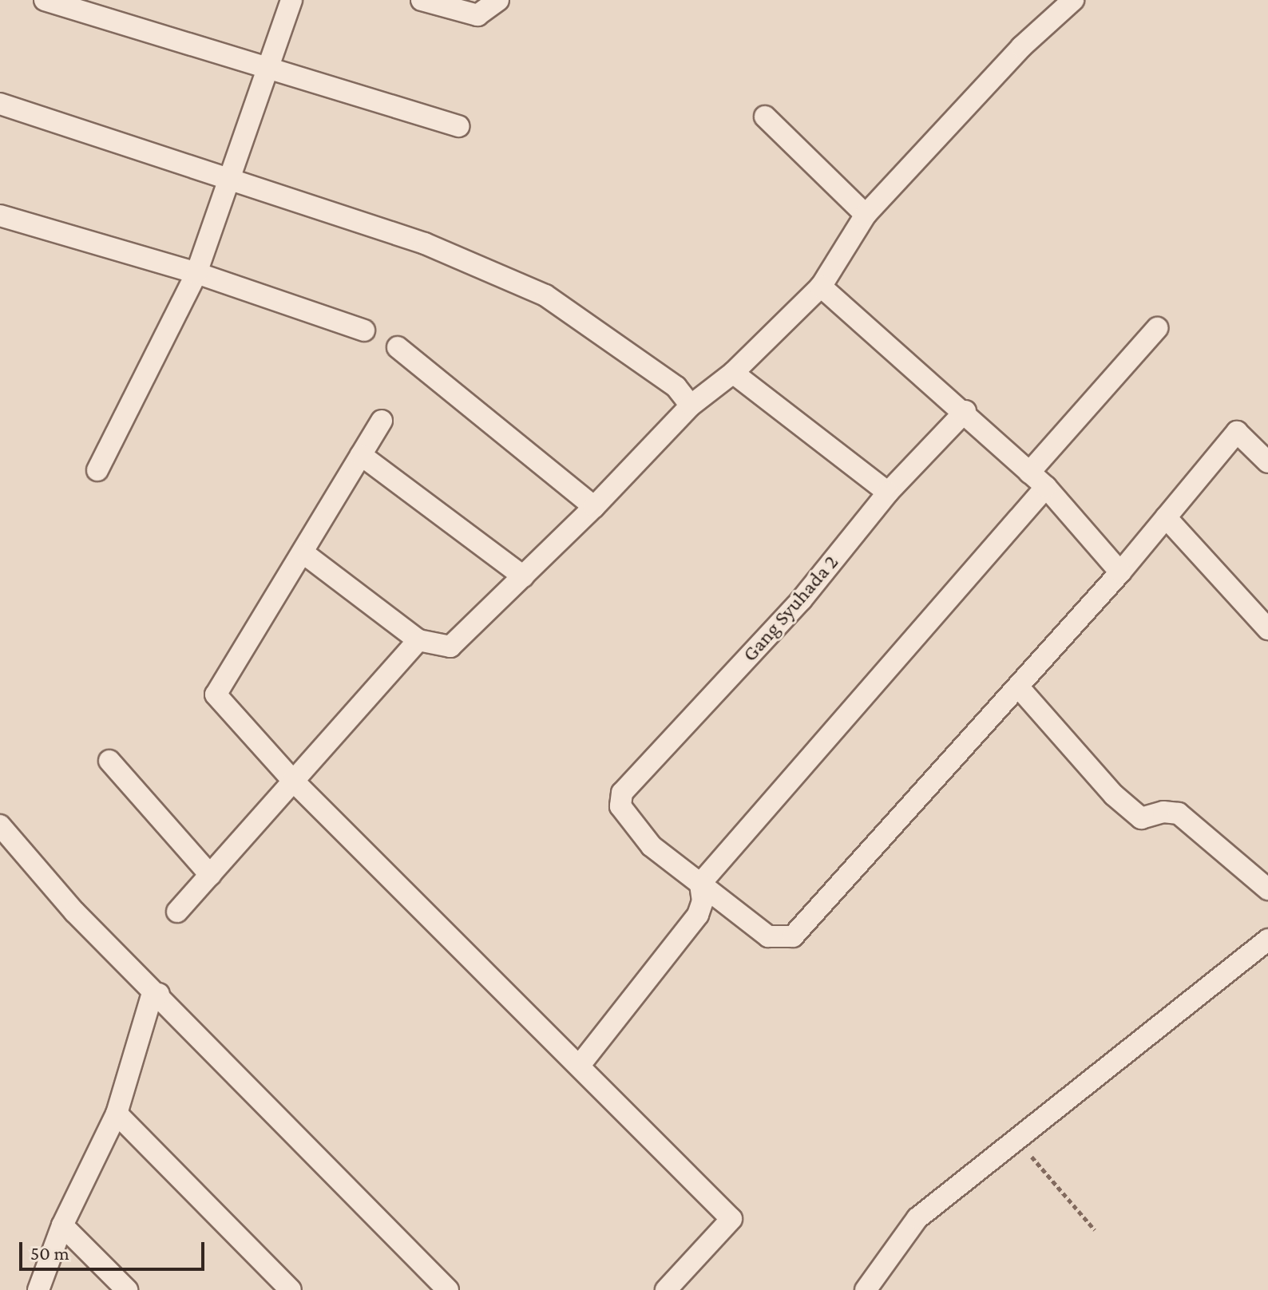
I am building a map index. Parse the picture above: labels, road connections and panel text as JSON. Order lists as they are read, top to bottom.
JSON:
{
  "streets": {
    "street": ["Gang Syuhada 2"]
  },
  "scale_bar": "50 m"
}
